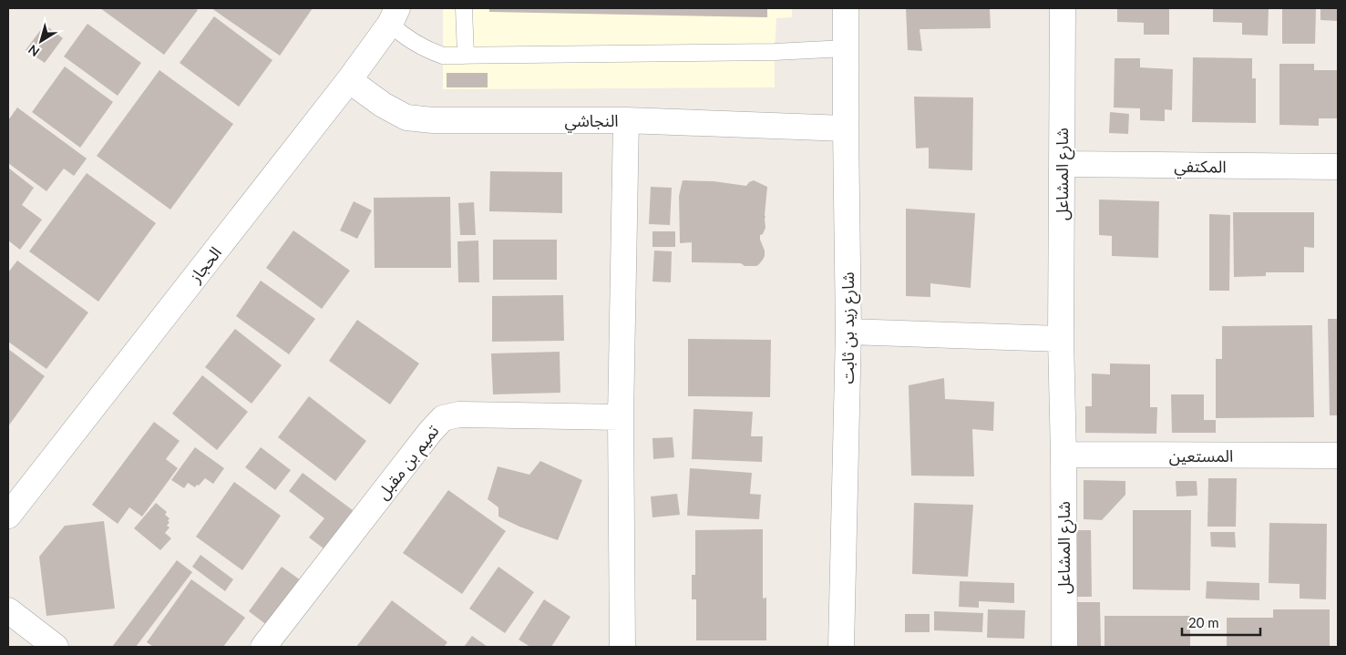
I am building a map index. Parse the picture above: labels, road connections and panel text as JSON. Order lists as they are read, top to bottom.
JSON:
{
  "streets": {
    "street": [
      "النجاشي",
      "المكتفي",
      "شارع المشاعل",
      "الحجاز",
      "شارع زيد بن ثابت",
      "المستعين",
      "تميم بن مقبل"
    ]
  },
  "crossings": [
    ["النجاشي", "الحجاز"],
    ["النجاشي", "شارع زيد بن ثابت"],
    ["المكتفي", "شارع المشاعل"],
    ["شارع المشاعل", "المستعين"]
  ],
  "scale_bar": "20 m",
  "north": "bottom left"
}
